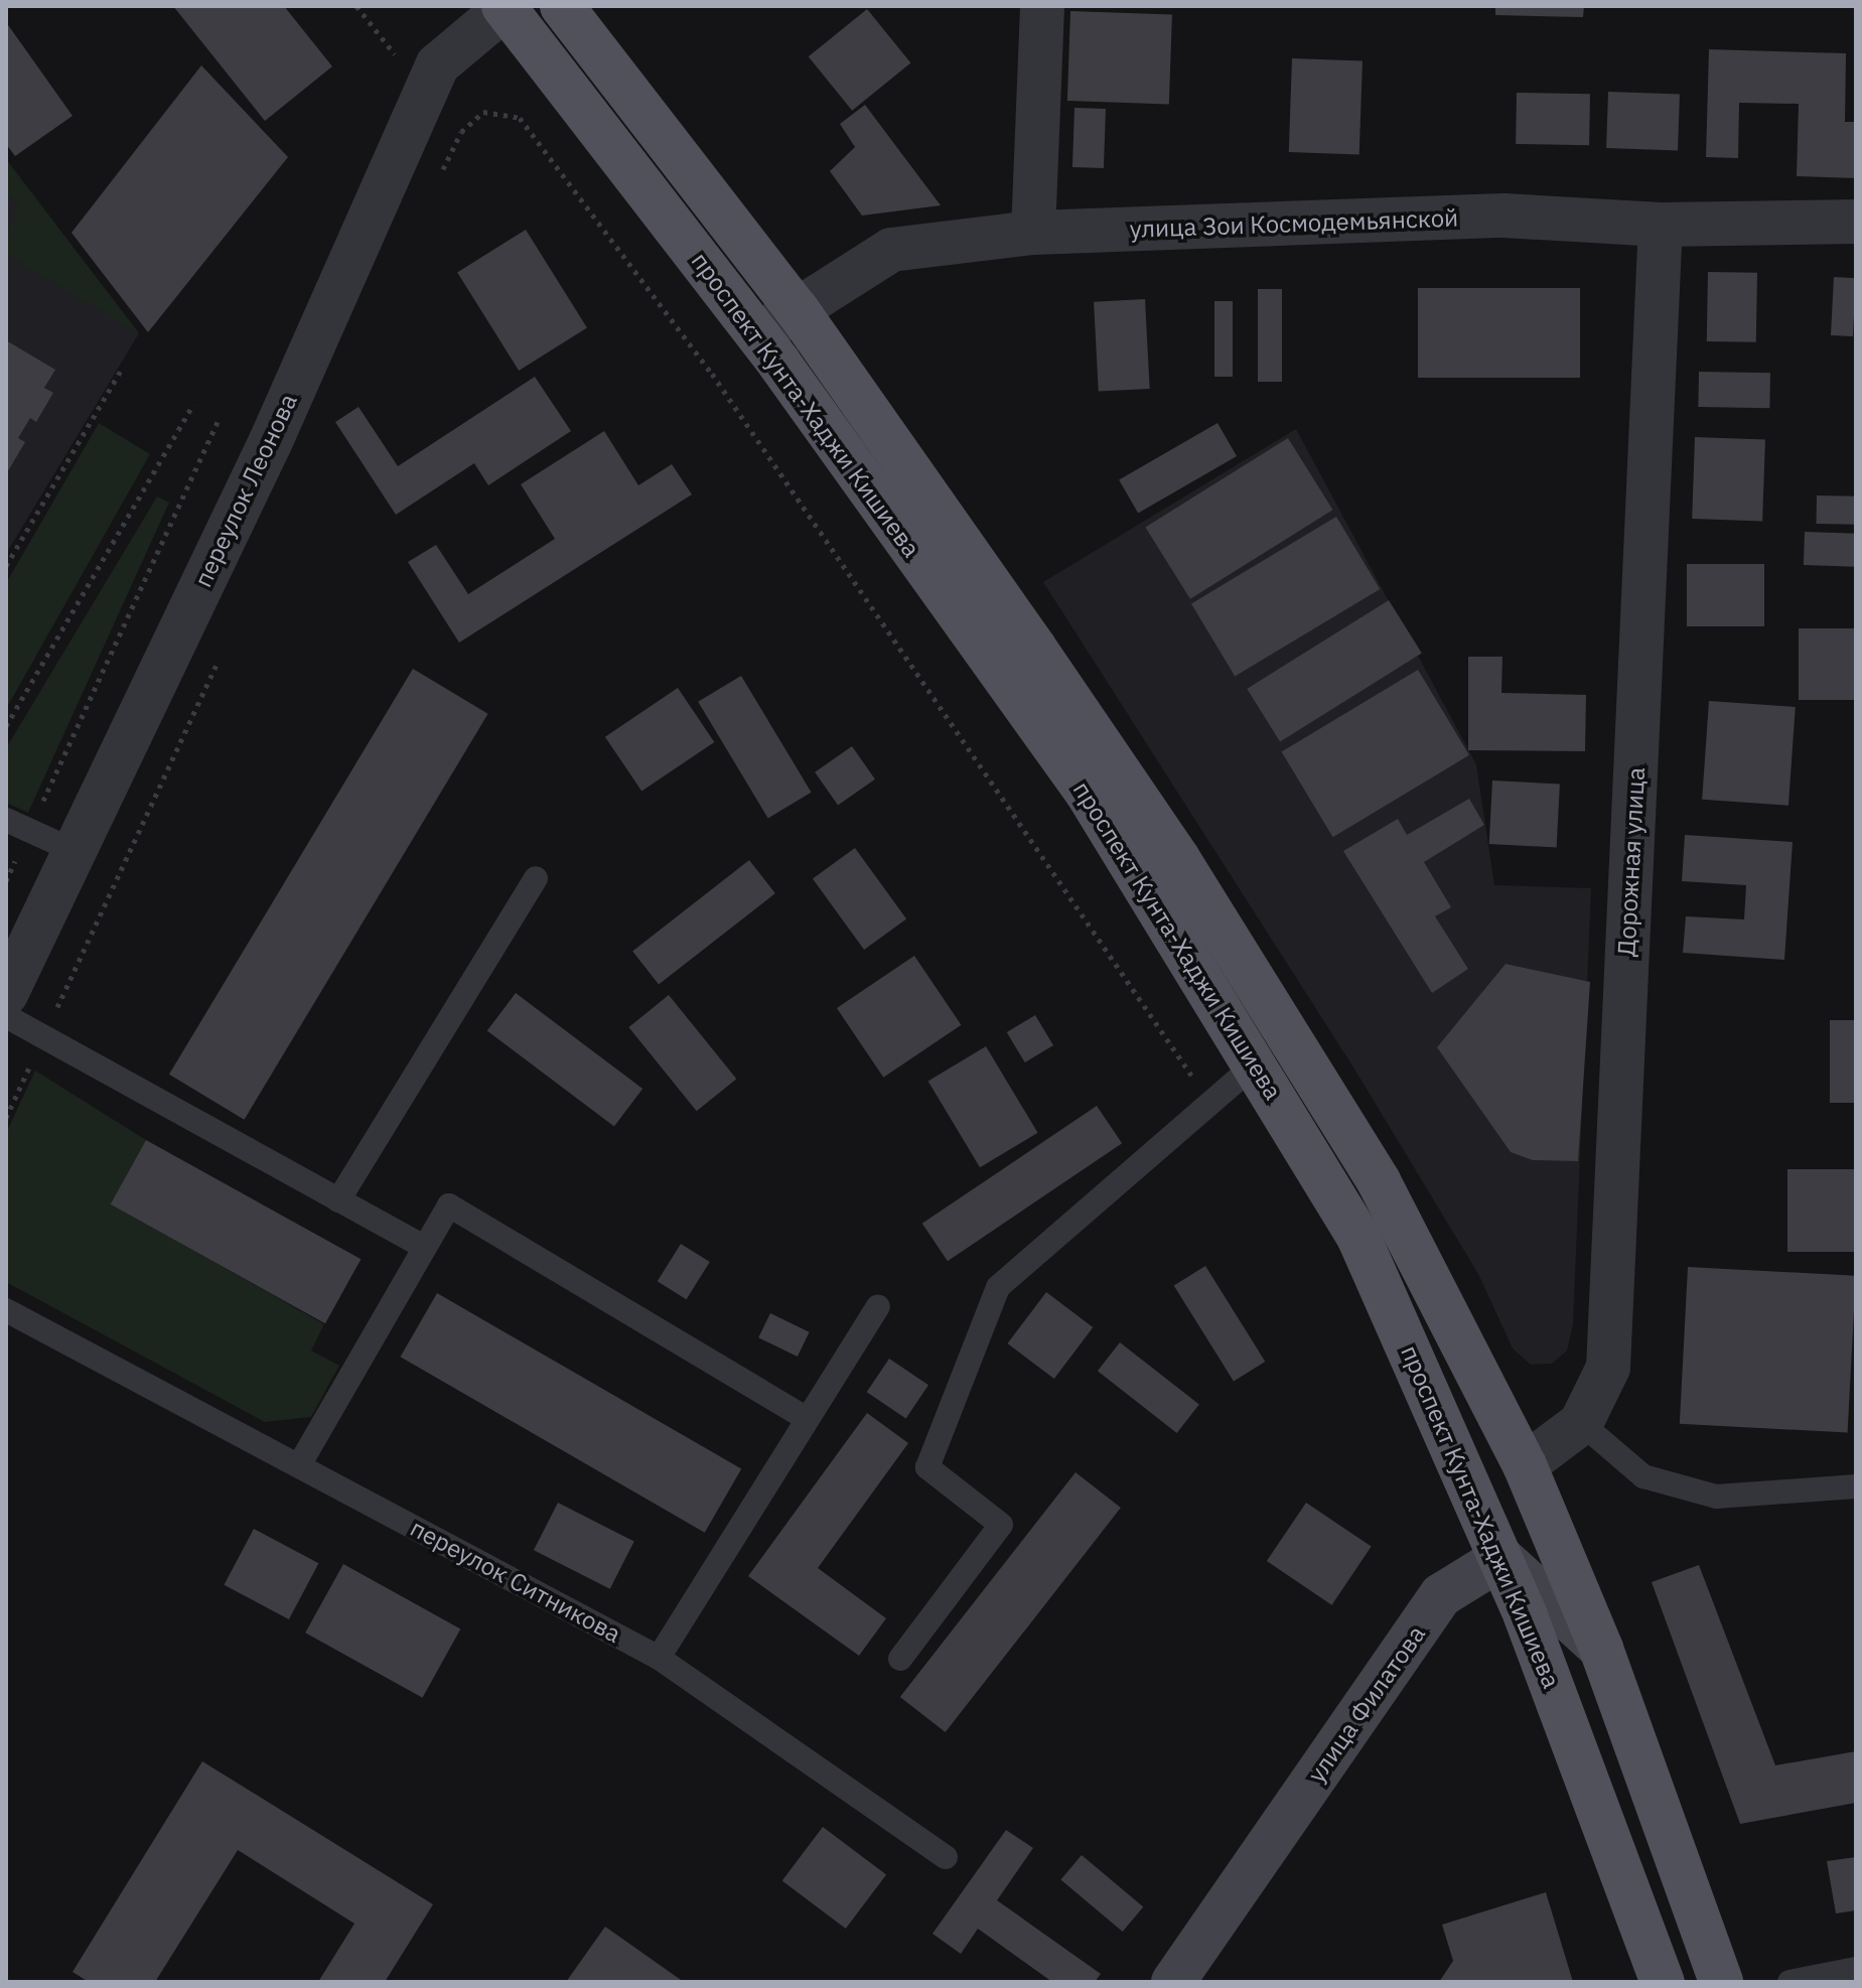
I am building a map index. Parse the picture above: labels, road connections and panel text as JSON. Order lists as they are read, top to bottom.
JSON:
{
  "streets": {
    "main road": ["проспект Кунта-Хаджи Кишиева"],
    "street": [
      "улица Зои Космодемьянской",
      "переулок Леонова",
      "Дорожная улица",
      "улица Филатова"
    ],
    "lane": ["переулок Ситникова"]
  },
  "crossings": [
    ["улица Зои Космодемьянской", "проспект Кунта-Хаджи Кишиева"],
    ["улица Зои Космодемьянской", "Дорожная улица"],
    ["проспект Кунта-Хаджи Кишиева", "переулок Леонова"],
    ["проспект Кунта-Хаджи Кишиева", "Дорожная улица"],
    ["проспект Кунта-Хаджи Кишиева", "улица Филатова"]
  ]
}
